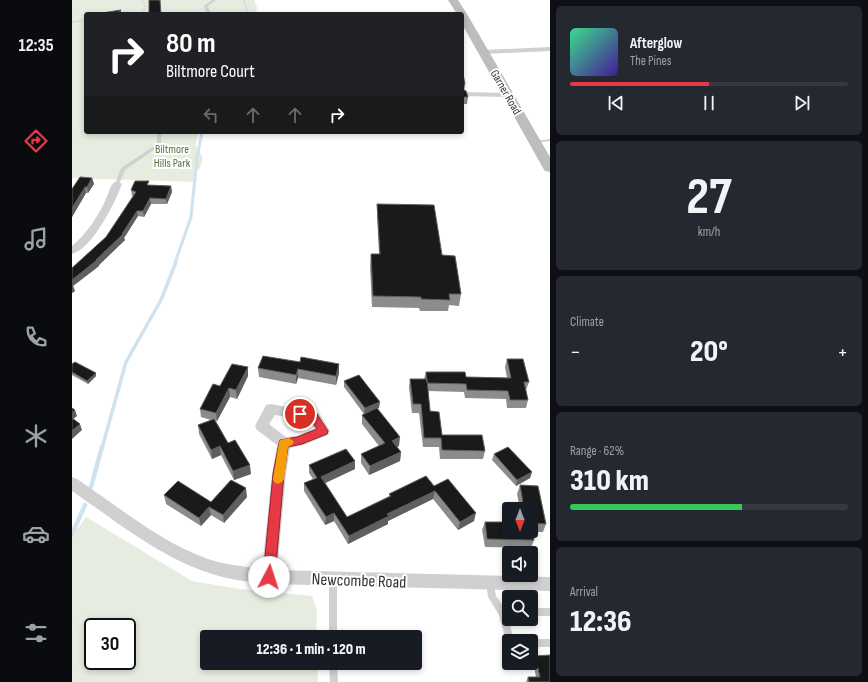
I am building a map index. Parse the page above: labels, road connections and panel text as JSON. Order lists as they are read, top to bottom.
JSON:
{
  "streets": {
    "main road": ["Garner Road"],
    "street": ["Newcombe Road"]
  },
  "parks": ["Biltmore Hills Park"],
  "north": "bottom",
  "page": {
    "tabs": "12:35",
    "turn": ["80 m", "Biltmore Court"],
    "song": ["Afterglow", "The Pines"],
    "tile": [
      ["27", "km/h"],
      "Climate",
      ["Range · 62%", "310 km"],
      ["Arrival", "12:36"]
    ],
    "heat": ["−", "20°", "+"],
    "limit": "30",
    "trip": "12:36 · 1 min · 120 m"
  }
}
